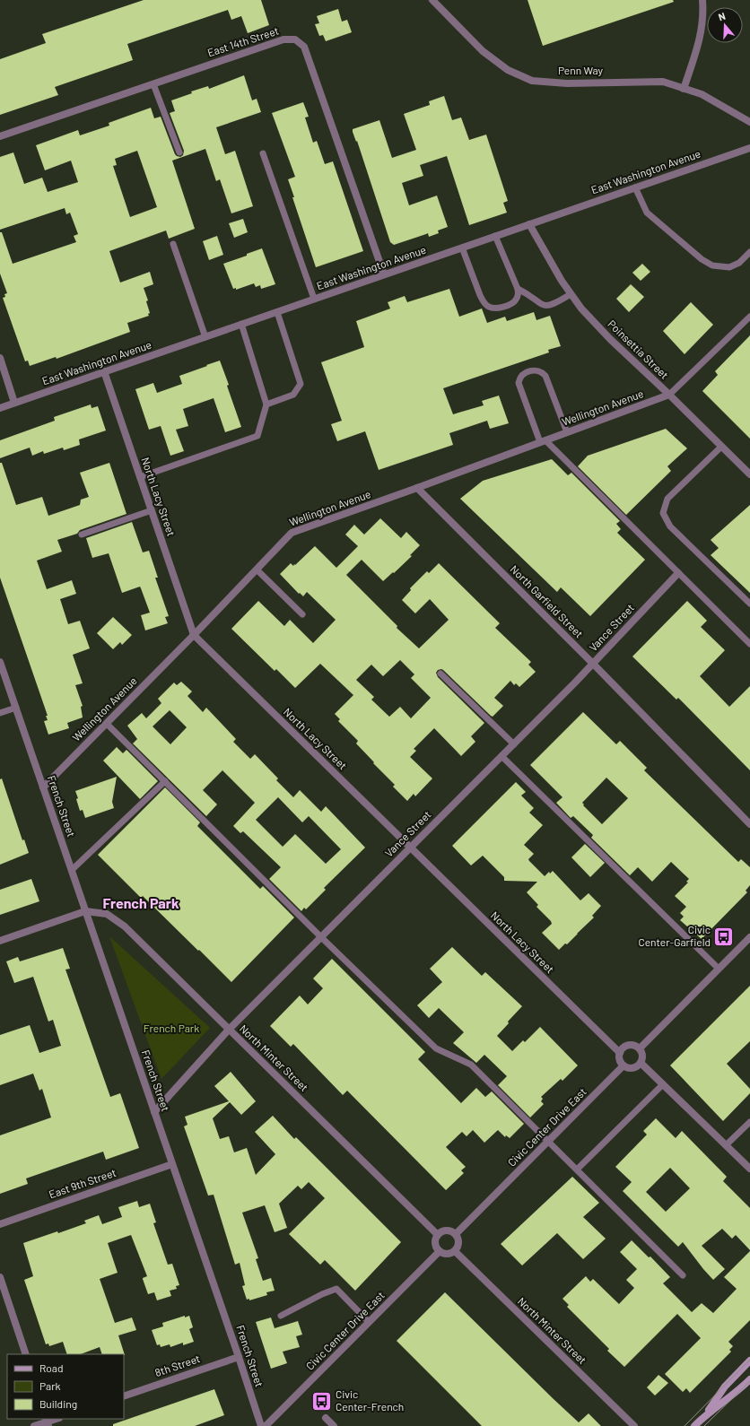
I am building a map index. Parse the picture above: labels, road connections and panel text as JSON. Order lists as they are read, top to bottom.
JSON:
{
  "streets": {
    "street": [
      "East 14th Street",
      "Penn Way",
      "East Washington Avenue",
      "Poinsettia Street",
      "Wellington Avenue",
      "North Lacy Street",
      "North Garfield Street",
      "Vance Street",
      "French Street",
      "North Minter Street",
      "Civic Center Drive East",
      "East 9th Street",
      "8th Street"
    ]
  },
  "crossings": [
    ["East 14th Street", "East Washington Avenue"],
    ["East Washington Avenue", "Poinsettia Street"],
    ["East Washington Avenue", "North Lacy Street"],
    ["Poinsettia Street", "Wellington Avenue"],
    ["Wellington Avenue", "North Lacy Street"],
    ["Wellington Avenue", "North Garfield Street"],
    ["Wellington Avenue", "French Street"],
    ["North Lacy Street", "Vance Street"],
    ["North Lacy Street", "Civic Center Drive East"],
    ["North Garfield Street", "Vance Street"],
    ["Vance Street", "French Street"],
    ["Vance Street", "North Minter Street"],
    ["French Street", "North Minter Street"],
    ["French Street", "East 9th Street"],
    ["French Street", "8th Street"],
    ["North Minter Street", "Civic Center Drive East"]
  ],
  "districts": ["French Park"],
  "parks": ["French Park"],
  "places": {
    "bus stop": ["Civic Center-Garfield", "Civic Center-French"]
  },
  "legend": ["Road", "Park", "Building"],
  "north": "top"
}
